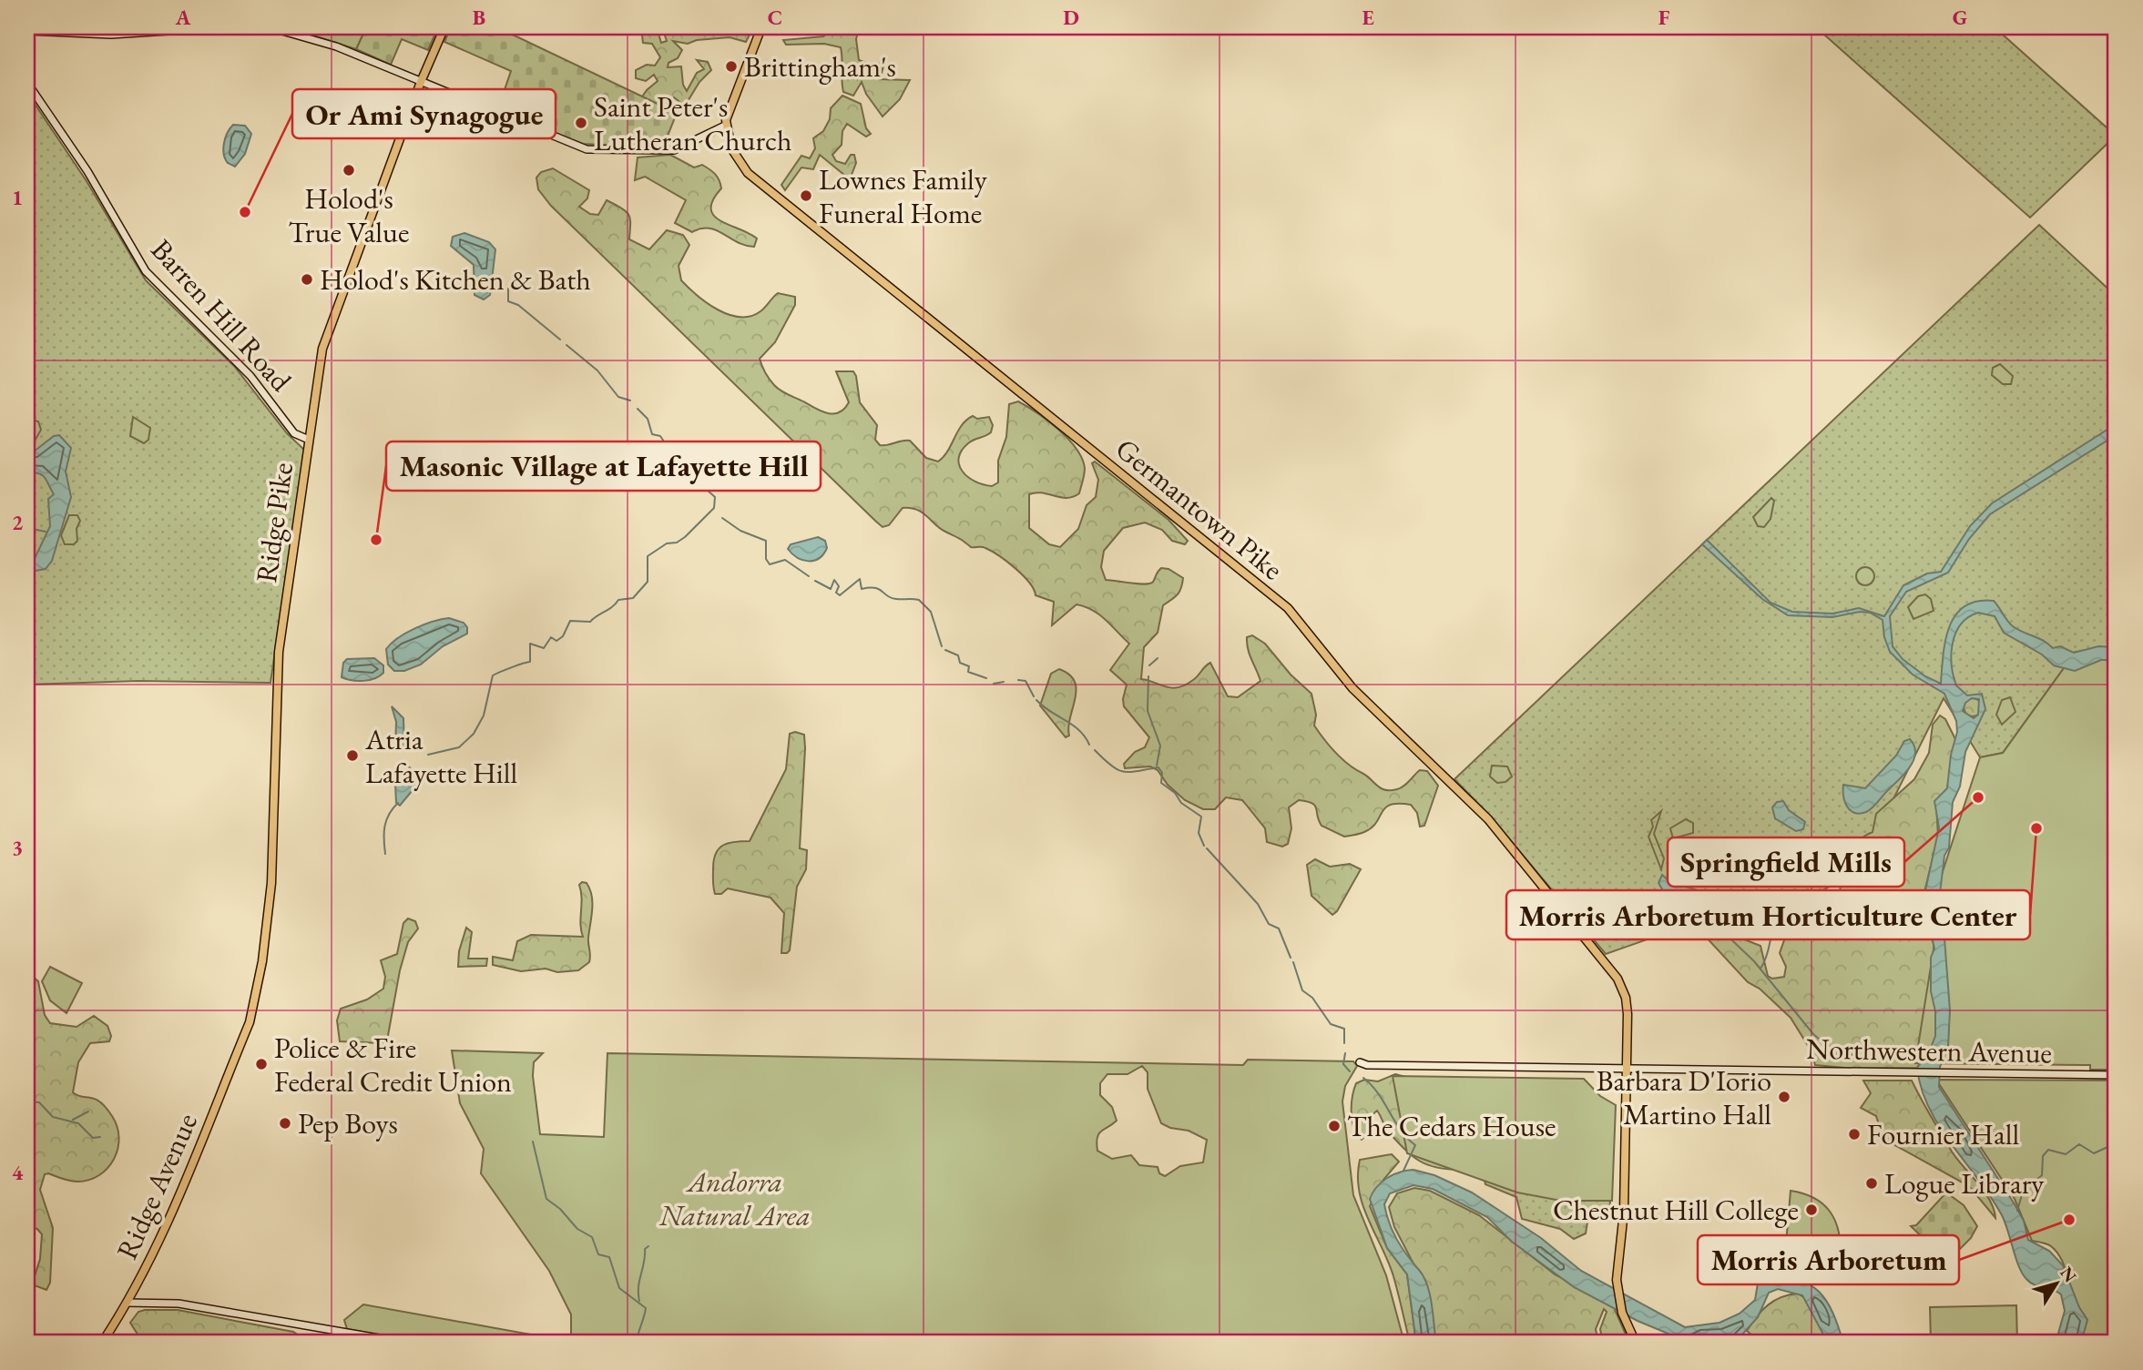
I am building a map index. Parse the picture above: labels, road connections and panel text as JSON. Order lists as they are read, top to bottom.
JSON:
{
  "streets": {
    "main road": ["Germantown Pike", "Ridge Pike", "Ridge Avenue"],
    "street": ["Barren Hill Road", "Northwestern Avenue"]
  },
  "crossings": [
    ["Barren Hill Road", "Ridge Pike"],
    ["Germantown Pike", "Northwestern Avenue"],
    ["Ridge Pike", "Ridge Avenue"]
  ],
  "parks": ["Andorra Natural Area"],
  "places": [
    "Brittingham's",
    "Saint Peter's Lutheran Church",
    "Holod's True Value",
    "Lownes Family Funeral Home",
    "Or Ami Synagogue",
    "Holod's Kitchen & Bath",
    "Masonic Village at Lafayette Hill",
    "Atria Lafayette Hill",
    "Springfield Mills",
    "Morris Arboretum Horticulture Center",
    "Police & Fire Federal Credit Union",
    "Barbara D'Iorio Martino Hall",
    "Pep Boys",
    "The Cedars House",
    "Fournier Hall",
    "Logue Library",
    "Chestnut Hill College",
    "Morris Arboretum"
  ],
  "north": "top right",
  "grid": {
    "columns": [
      "A",
      "B",
      "C",
      "D",
      "E",
      "F",
      "G"
    ],
    "rows": [
      "1",
      "2",
      "3",
      "4"
    ]
  }
}
